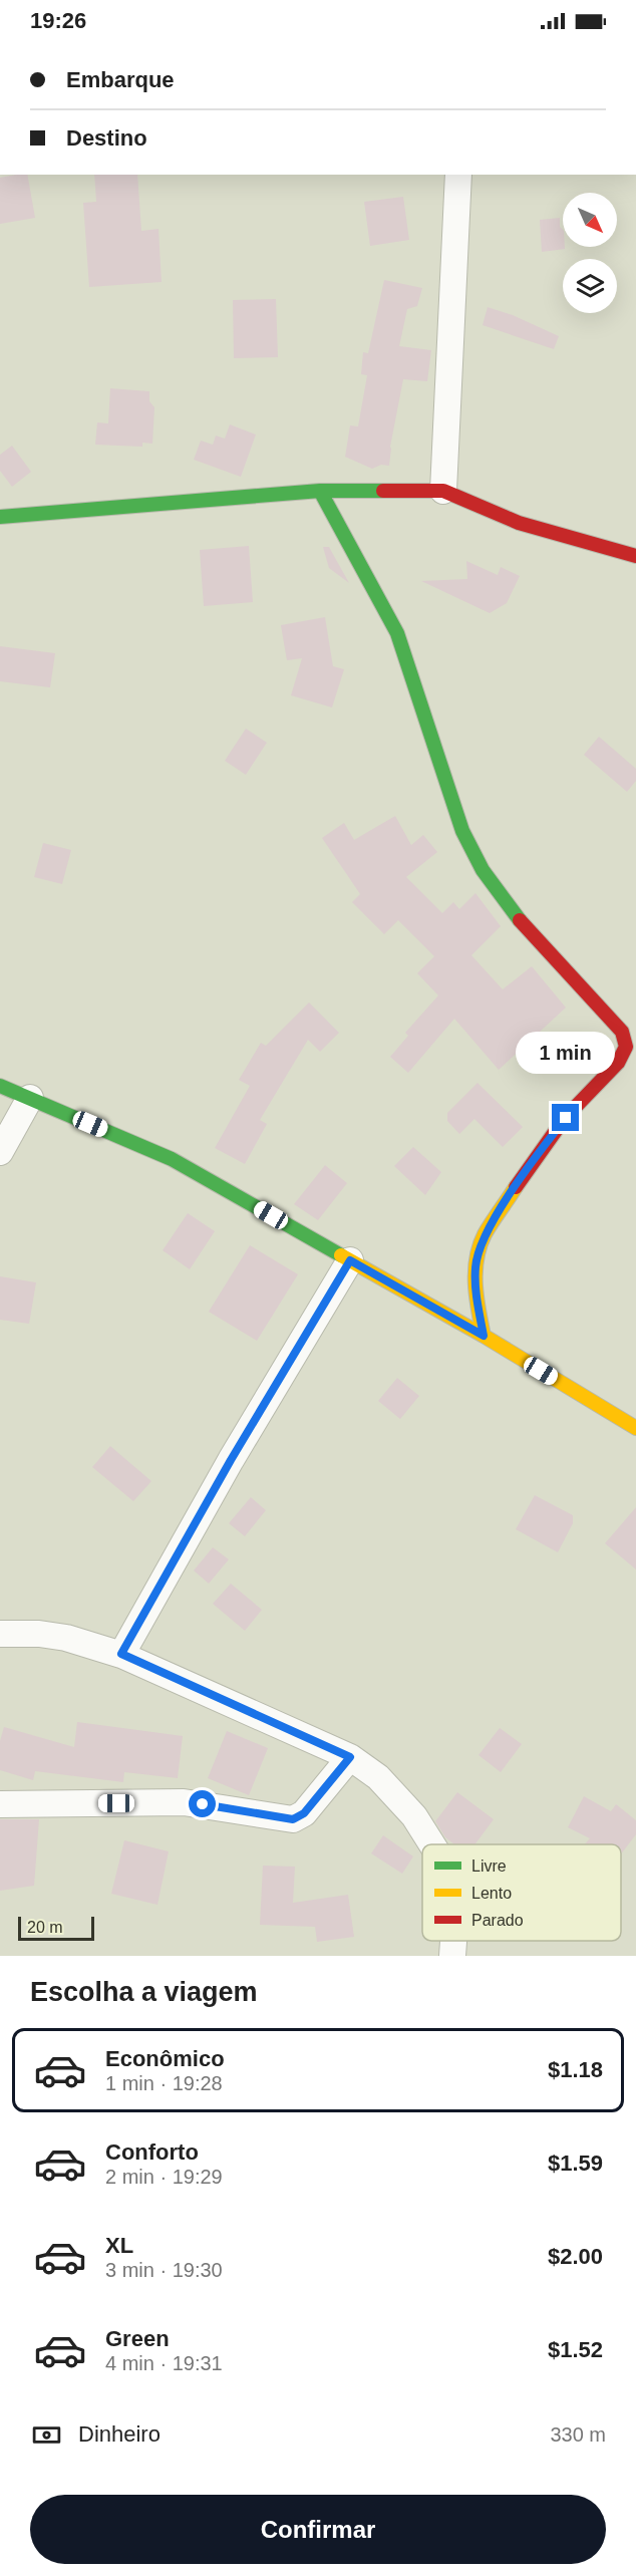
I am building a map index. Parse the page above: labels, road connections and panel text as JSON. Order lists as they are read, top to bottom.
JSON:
{
  "legend": ["Livre", "Lento", "Parado"],
  "scale_bar": "20 m",
  "north": "bottom right",
  "page": {
    "status": "19:26",
    "banner": ["Embarque", "Destino"],
    "bubble": "1 min",
    "scale": "20 m",
    "heading": "Escolha a viagem",
    "list": [
      {
        "name": "Econômico",
        "note": "1 min · 19:28",
        "value": "$1.18"
      },
      {
        "name": "Conforto",
        "note": "2 min · 19:29",
        "value": "$1.59"
      },
      {
        "name": "XL",
        "note": "3 min · 19:30",
        "value": "$2.00"
      },
      {
        "name": "Green",
        "note": "4 min · 19:31",
        "value": "$1.52"
      }
    ],
    "pay": ["Dinheiro", "330 m"],
    "buttons": "Confirmar"
  }
}
